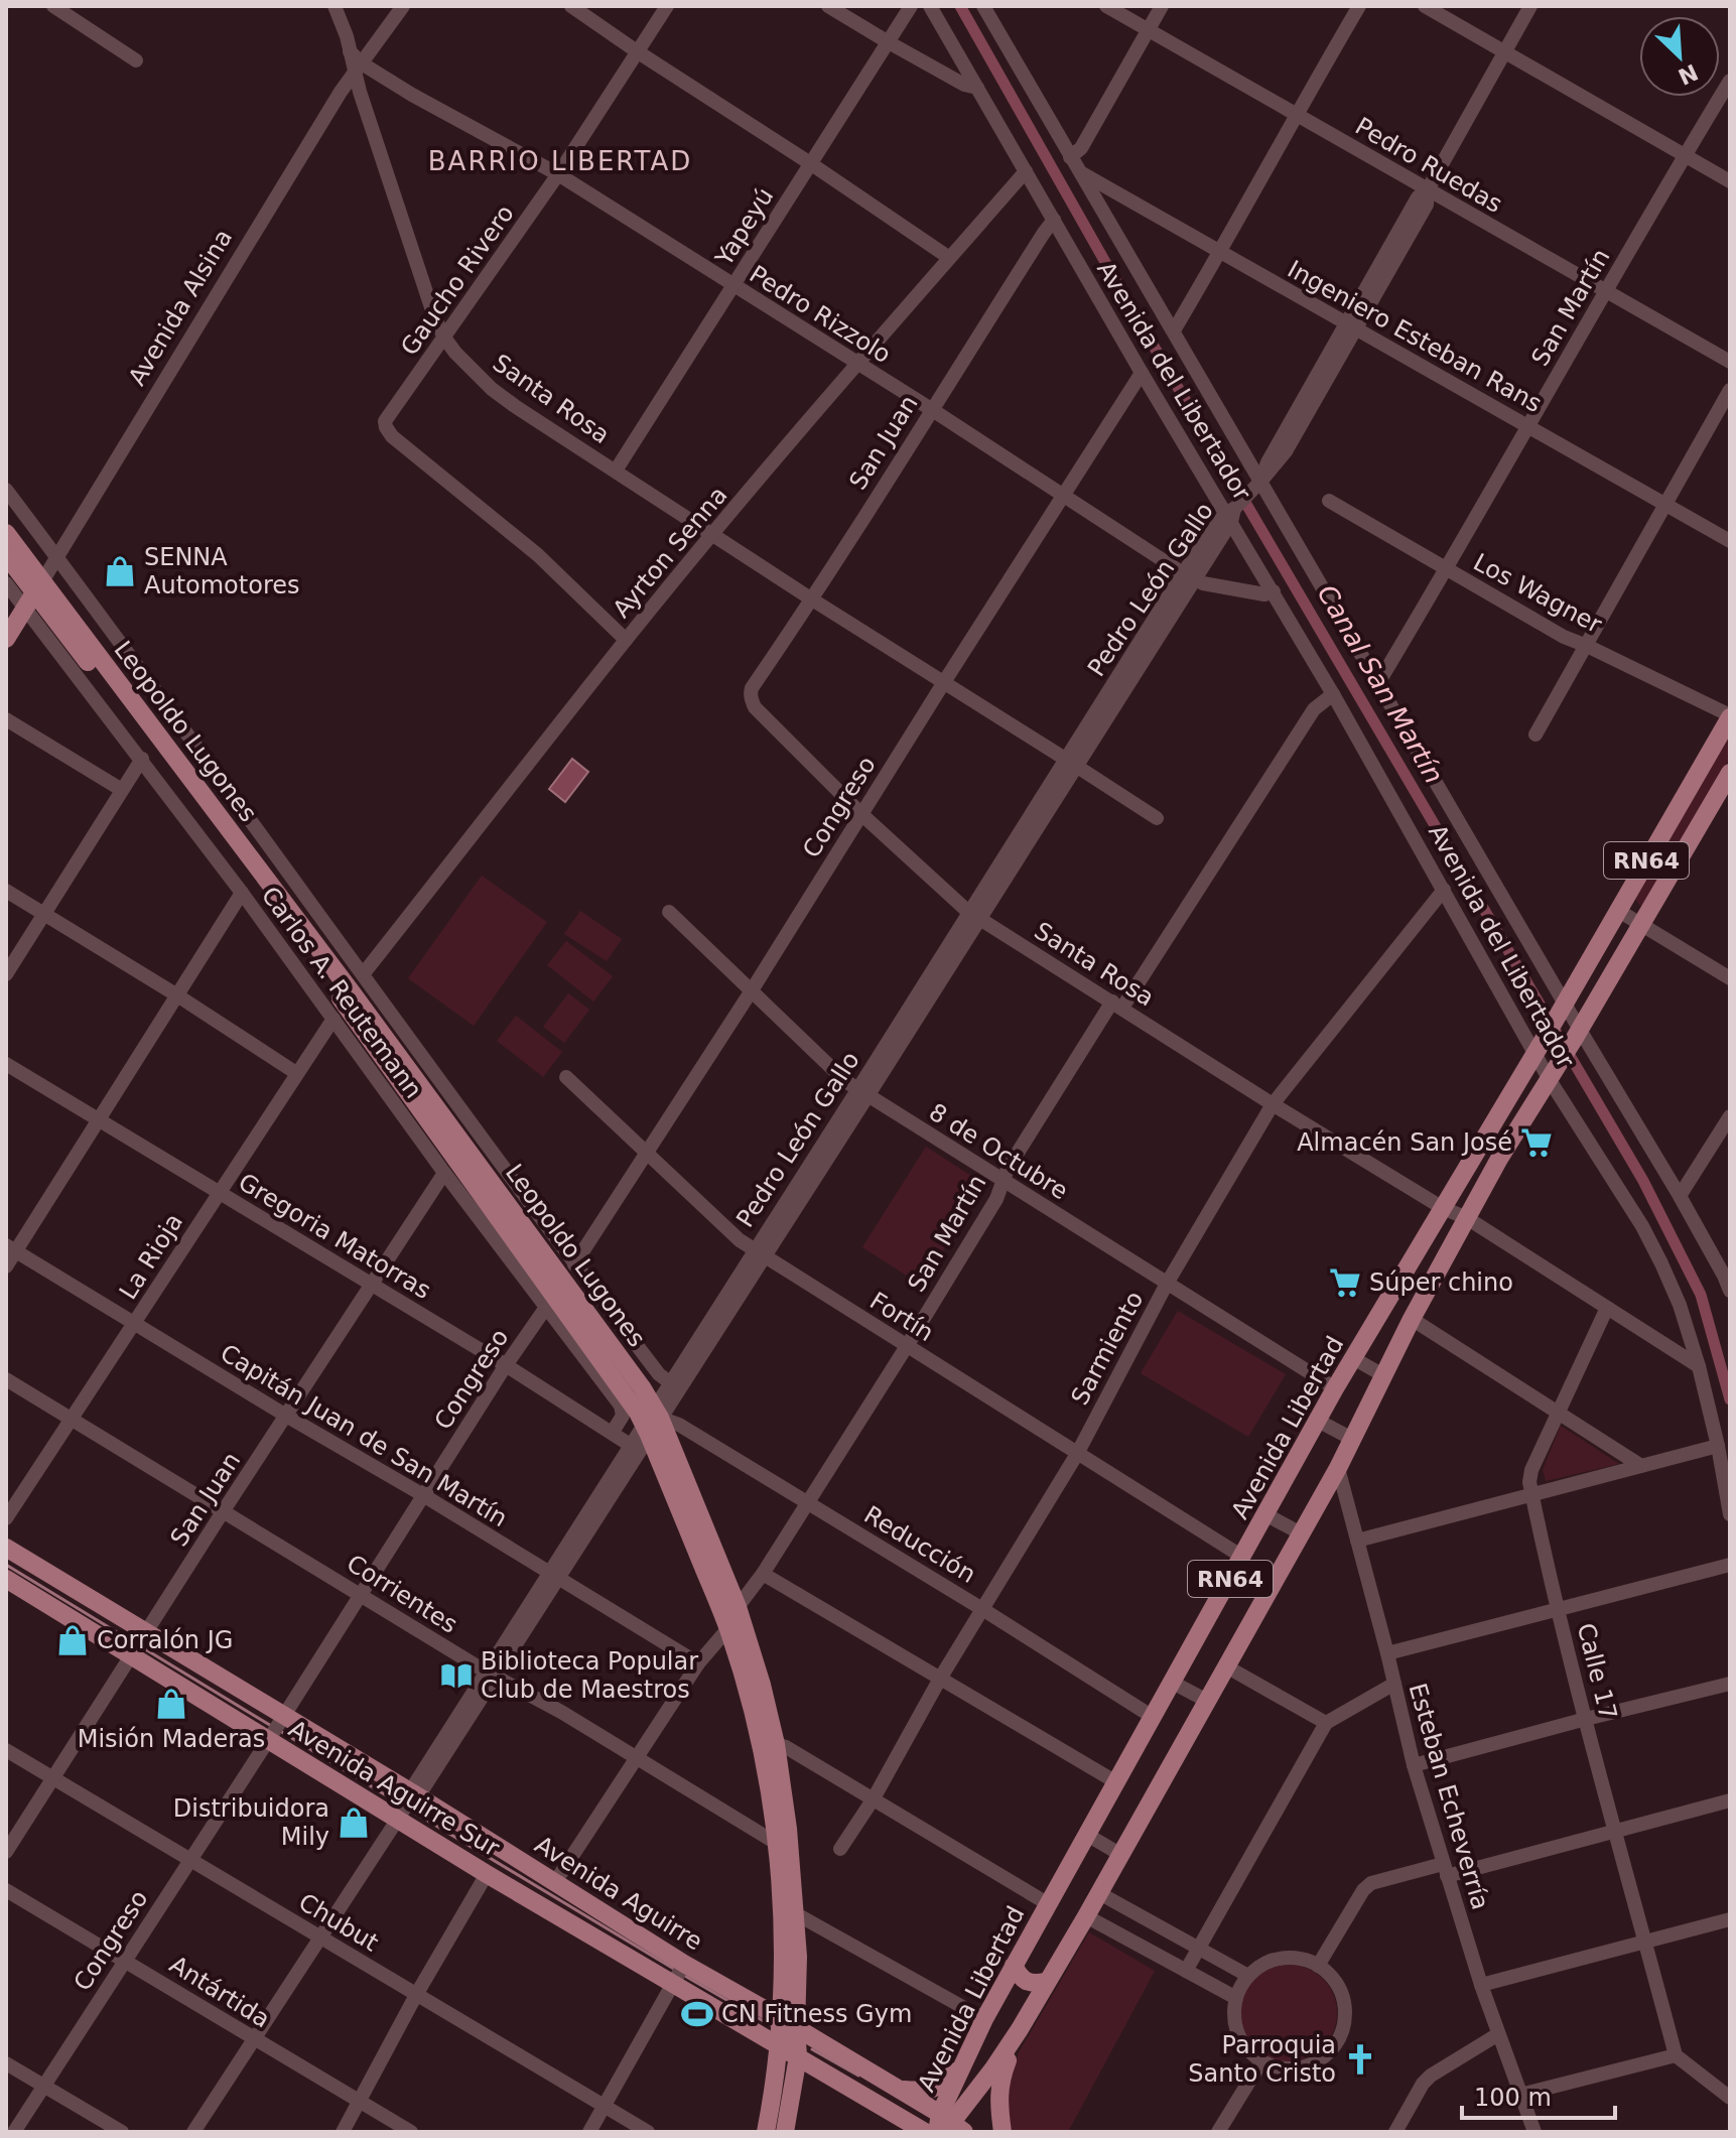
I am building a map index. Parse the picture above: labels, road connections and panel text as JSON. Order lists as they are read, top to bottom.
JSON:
{
  "streets": {
    "main road": [
      "Avenida Alsina",
      "Leopoldo Lugones",
      "RN64",
      "Avenida Libertad",
      "Avenida Aguirre Sur",
      "Avenida Aguirre"
    ],
    "street": [
      "Pedro Ruedas",
      "Yapeyú",
      "Gaucho Rivero",
      "San Martín",
      "Pedro Rizzolo",
      "Ingeniero Esteban Rans",
      "Avenida del Libertador",
      "Santa Rosa",
      "San Juan",
      "Ayrton Senna",
      "Pedro León Gallo",
      "Los Wagner",
      "Congreso",
      "Carlos A. Reutemann",
      "8 de Octubre",
      "Gregoria Matorras",
      "La Rioja",
      "Fortín",
      "Sarmiento",
      "Capitán Juan de San Martín",
      "Reducción",
      "Corrientes",
      "Calle 17",
      "Esteban Echeverría",
      "Chubut",
      "Antártida"
    ]
  },
  "crossings": [
    ["Pedro Ruedas", "San Martín"],
    ["Pedro Ruedas", "Pedro León Gallo"],
    ["Yapeyú", "Pedro Rizzolo"],
    ["Yapeyú", "Santa Rosa"],
    ["Gaucho Rivero", "Pedro Rizzolo"],
    ["Gaucho Rivero", "Santa Rosa"],
    ["Gaucho Rivero", "Ayrton Senna"],
    ["Avenida Alsina", "Pedro Rizzolo"],
    ["Avenida Alsina", "Santa Rosa"],
    ["Avenida Alsina", "Leopoldo Lugones"],
    ["Avenida Alsina", "Carlos A. Reutemann"],
    ["San Martín", "Ingeniero Esteban Rans"],
    ["San Martín", "Avenida del Libertador"],
    ["San Martín", "Santa Rosa"],
    ["San Martín", "Los Wagner"],
    ["San Martín", "Leopoldo Lugones"],
    ["San Martín", "8 de Octubre"],
    ["San Martín", "Fortín"],
    ["San Martín", "Reducción"],
    ["Pedro Rizzolo", "Avenida del Libertador"],
    ["Pedro Rizzolo", "Santa Rosa"],
    ["Pedro Rizzolo", "San Juan"],
    ["Pedro Rizzolo", "Ayrton Senna"],
    ["Pedro Rizzolo", "Pedro León Gallo"],
    ["Pedro Rizzolo", "Congreso"],
    ["Ingeniero Esteban Rans", "Avenida del Libertador"],
    ["Ingeniero Esteban Rans", "Pedro León Gallo"],
    ["Avenida del Libertador", "Santa Rosa"],
    ["Avenida del Libertador", "San Juan"],
    ["Avenida del Libertador", "Ayrton Senna"],
    ["Avenida del Libertador", "Pedro León Gallo"],
    ["Avenida del Libertador", "Congreso"],
    ["Avenida del Libertador", "Sarmiento"],
    ["Avenida del Libertador", "Avenida Libertad"],
    ["Santa Rosa", "San Juan"],
    ["Santa Rosa", "Ayrton Senna"],
    ["Santa Rosa", "Pedro León Gallo"],
    ["Santa Rosa", "Congreso"],
    ["Santa Rosa", "Sarmiento"],
    ["Santa Rosa", "Avenida Libertad"],
    ["Santa Rosa", "Calle 17"],
    ["San Juan", "Carlos A. Reutemann"],
    ["San Juan", "Gregoria Matorras"],
    ["San Juan", "Capitán Juan de San Martín"],
    ["San Juan", "Corrientes"],
    ["San Juan", "Avenida Aguirre Sur"],
    ["San Juan", "Chubut"],
    ["Pedro León Gallo", "Leopoldo Lugones"],
    ["Pedro León Gallo", "8 de Octubre"],
    ["Pedro León Gallo", "Gregoria Matorras"],
    ["Pedro León Gallo", "Fortín"],
    ["Pedro León Gallo", "Capitán Juan de San Martín"],
    ["Pedro León Gallo", "Reducción"],
    ["Pedro León Gallo", "Corrientes"],
    ["Pedro León Gallo", "Avenida Aguirre Sur"],
    ["Pedro León Gallo", "Avenida Aguirre"],
    ["Pedro León Gallo", "Chubut"],
    ["Pedro León Gallo", "Antártida"],
    ["Los Wagner", "Avenida Libertad"],
    ["Leopoldo Lugones", "Carlos A. Reutemann"],
    ["Leopoldo Lugones", "Gregoria Matorras"],
    ["Leopoldo Lugones", "Reducción"],
    ["Leopoldo Lugones", "Corrientes"],
    ["Leopoldo Lugones", "Avenida Aguirre Sur"],
    ["Leopoldo Lugones", "Avenida Aguirre"],
    ["Congreso", "Carlos A. Reutemann"],
    ["Congreso", "8 de Octubre"],
    ["Congreso", "Gregoria Matorras"],
    ["Congreso", "Fortín"],
    ["Congreso", "Capitán Juan de San Martín"],
    ["Congreso", "Corrientes"],
    ["Congreso", "Avenida Aguirre Sur"],
    ["Congreso", "Chubut"],
    ["Congreso", "Antártida"],
    ["Carlos A. Reutemann", "Gregoria Matorras"],
    ["Carlos A. Reutemann", "La Rioja"],
    ["8 de Octubre", "Sarmiento"],
    ["8 de Octubre", "Avenida Libertad"],
    ["Gregoria Matorras", "La Rioja"],
    ["Gregoria Matorras", "Reducción"],
    ["La Rioja", "Capitán Juan de San Martín"],
    ["La Rioja", "Corrientes"],
    ["Fortín", "Sarmiento"],
    ["Fortín", "Avenida Libertad"],
    ["Sarmiento", "Reducción"],
    ["Avenida Libertad", "Reducción"],
    ["Avenida Libertad", "Esteban Echeverría"],
    ["Avenida Aguirre Sur", "Avenida Aguirre"]
  ],
  "districts": ["BARRIO LIBERTAD"],
  "water": ["Canal San Martín"],
  "places": {
    "shop": [
      "SENNA Automotores",
      "Corralón JG",
      "Misión Maderas",
      "Distribuidora Mily"
    ],
    "supermarket": ["Almacén San José", "Súper chino"],
    "library": ["Biblioteca Popular Club de Maestros"],
    "sports": ["CN Fitness Gym"],
    "church": ["Parroquia Santo Cristo"]
  },
  "scale_bar": "100 m",
  "north": "bottom right"
}
